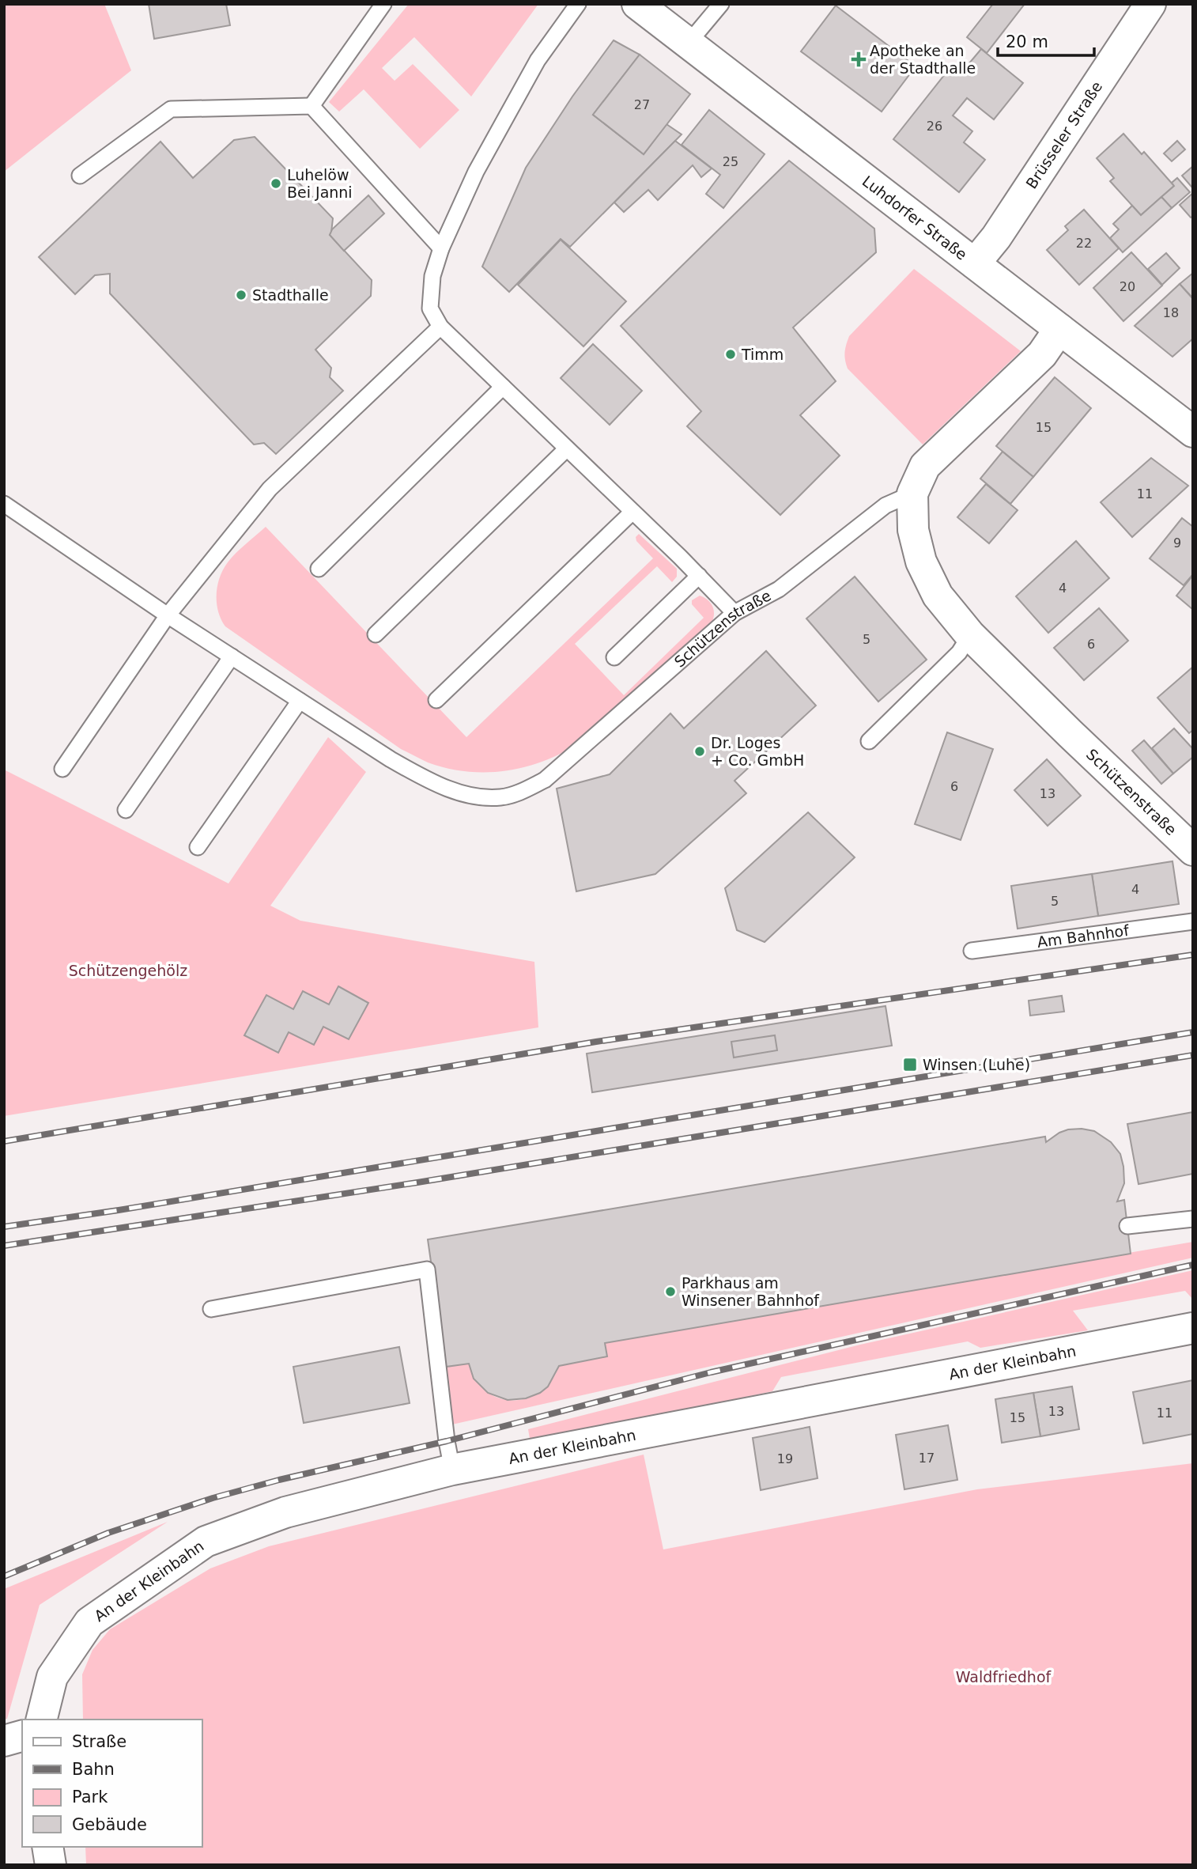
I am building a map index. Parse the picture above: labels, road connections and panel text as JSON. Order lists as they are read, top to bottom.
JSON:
{
  "streets": {
    "street": [
      "Brüsseler Straße",
      "Luhdorfer Straße",
      "Schützenstraße",
      "An der Kleinbahn"
    ],
    "lane": ["Am Bahnhof"]
  },
  "crossings": [
    ["Brüsseler Straße", "Luhdorfer Straße"],
    ["Luhdorfer Straße", "Schützenstraße"]
  ],
  "parks": ["Schützengehölz", "Waldfriedhof"],
  "places": {
    "health": ["Apotheke an der Stadthalle"],
    "other": [
      "Luhelöw Bei Janni",
      "Stadthalle",
      "Timm",
      "Dr. Loges + Co. GmbH",
      "Parkhaus am Winsener Bahnhof"
    ],
    "transit": ["Winsen (Luhe)"]
  },
  "house_numbers": [
    "27",
    "26",
    "25",
    "22",
    "20",
    "18",
    "15",
    "11",
    "9",
    "4",
    "5",
    "6",
    "6",
    "13",
    "4",
    "5",
    "13",
    "11",
    "15",
    "17",
    "19"
  ],
  "legend": [
    "Straße",
    "Bahn",
    "Park",
    "Gebäude"
  ],
  "scale_bar": "20 m"
}
